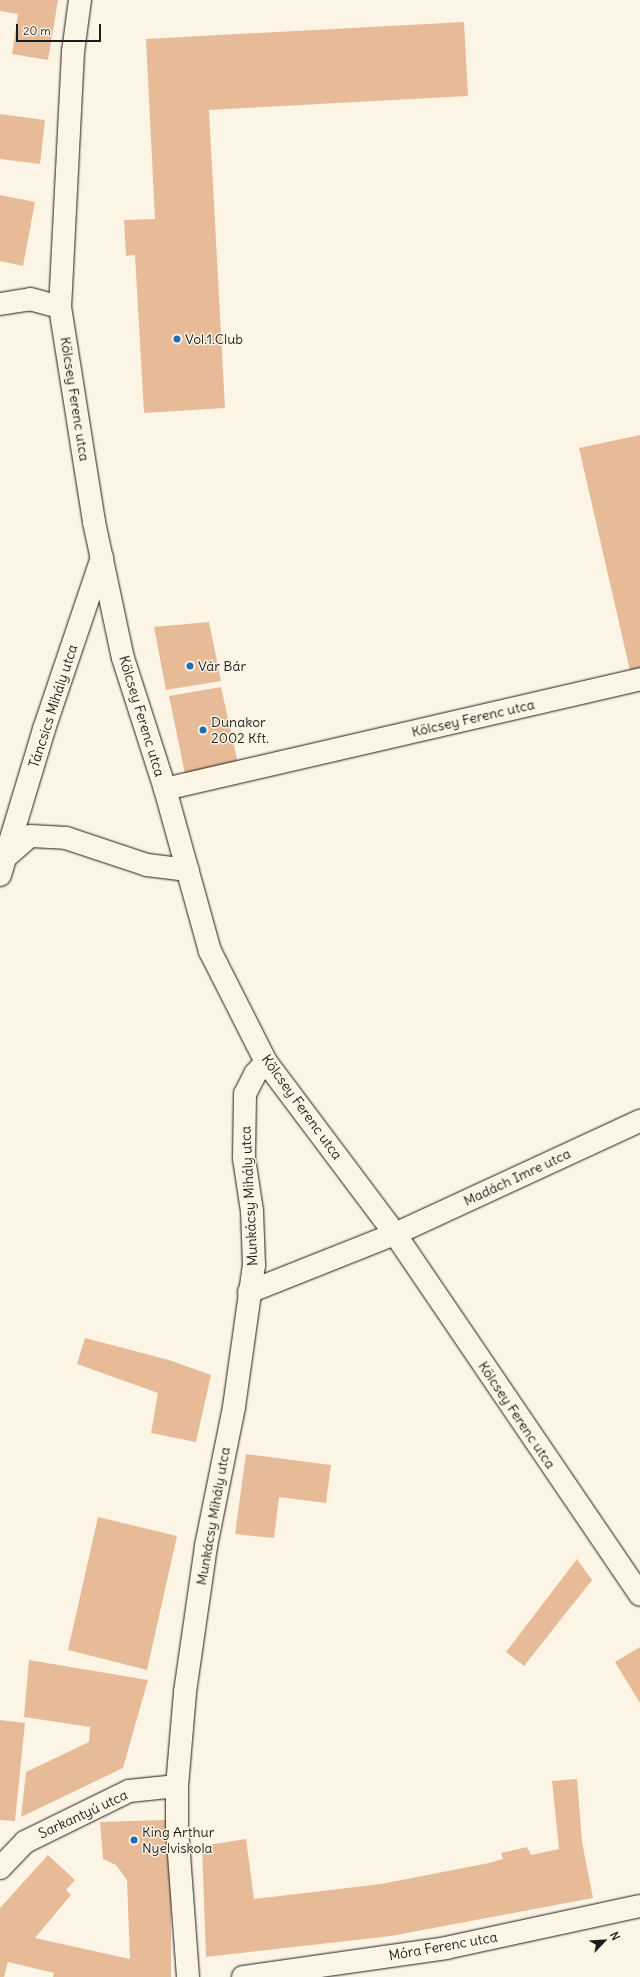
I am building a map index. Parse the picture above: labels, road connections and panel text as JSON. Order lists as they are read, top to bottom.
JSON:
{
  "streets": {
    "street": [
      "Kölcsey Ferenc utca",
      "Táncsics Mihály utca",
      "Madách Imre utca",
      "Munkácsy Mihály utca",
      "Sarkantyú utca",
      "Móra Ferenc utca"
    ]
  },
  "crossings": [
    ["Kölcsey Ferenc utca", "Táncsics Mihály utca"],
    ["Kölcsey Ferenc utca", "Madách Imre utca"],
    ["Kölcsey Ferenc utca", "Munkácsy Mihály utca"],
    ["Munkácsy Mihály utca", "Sarkantyú utca"]
  ],
  "places": [
    "Vol.1.Club",
    "Vár Bár",
    "Dunakor 2002 Kft.",
    "King Arthur Nyelviskola"
  ],
  "scale_bar": "20 m",
  "north": "top right"
}
